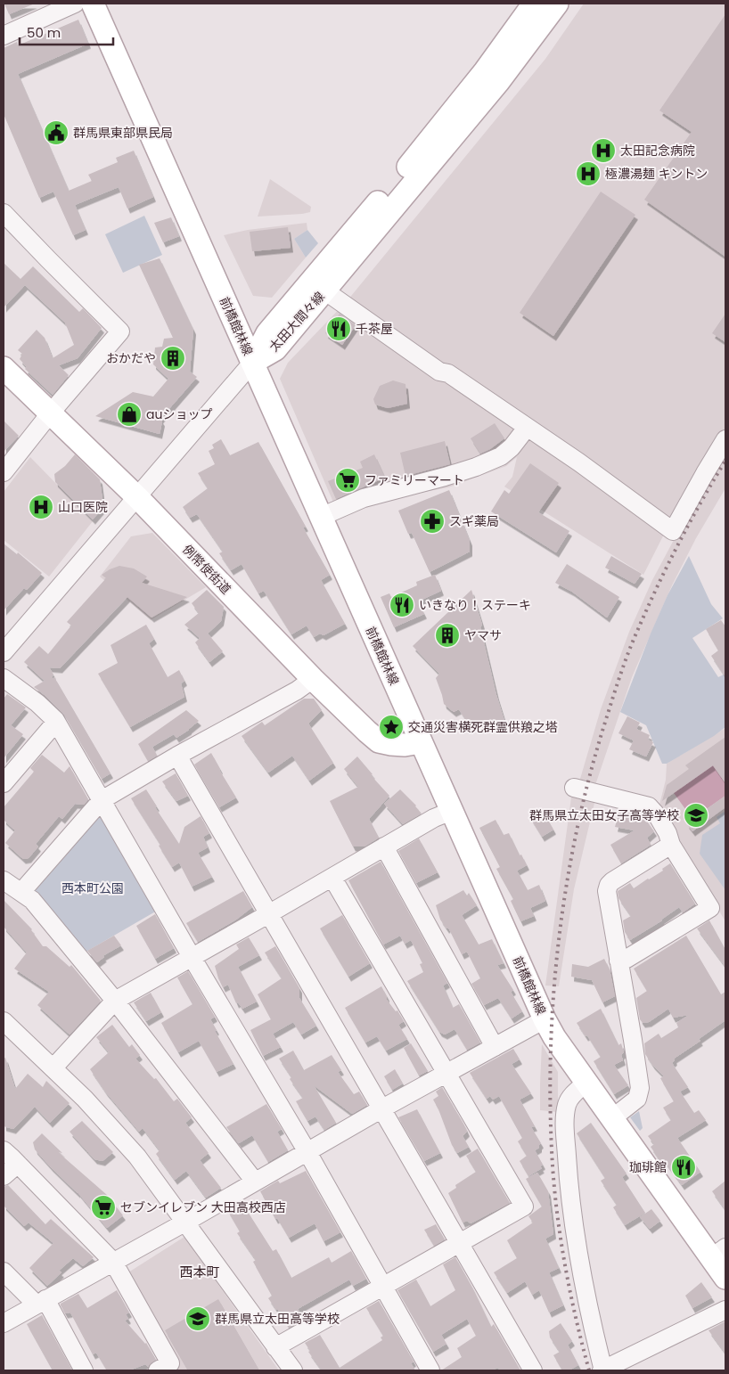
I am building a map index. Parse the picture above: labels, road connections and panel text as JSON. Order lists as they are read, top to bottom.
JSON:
{
  "streets": {
    "main road": ["太田大間々線", "前橋館林線", "例幣使街道"]
  },
  "crossings": [
    ["太田大間々線", "前橋館林線"],
    ["前橋館林線", "例幣使街道"]
  ],
  "districts": ["西本町"],
  "parks": ["西本町公園"],
  "places": {
    "public building": ["群馬県東部県民局"],
    "hospital": ["太田記念病院", "極濃湯麺 キントン", "山口医院"],
    "restaurant": ["千茶屋", "いきなり！ステーキ", "珈琲館"],
    "building": ["おかだや", "ヤマサ"],
    "shop": ["auショップ"],
    "supermarket": ["ファミリーマート", "セブンイレブン 大田高校西店"],
    "pharmacy": ["スギ薬局"],
    "place": ["交通災害横死群霊供羪之塔"],
    "school or university": ["群馬県立太田女子高等学校", "群馬県立太田高等学校"]
  },
  "scale_bar": "50 m"
}
